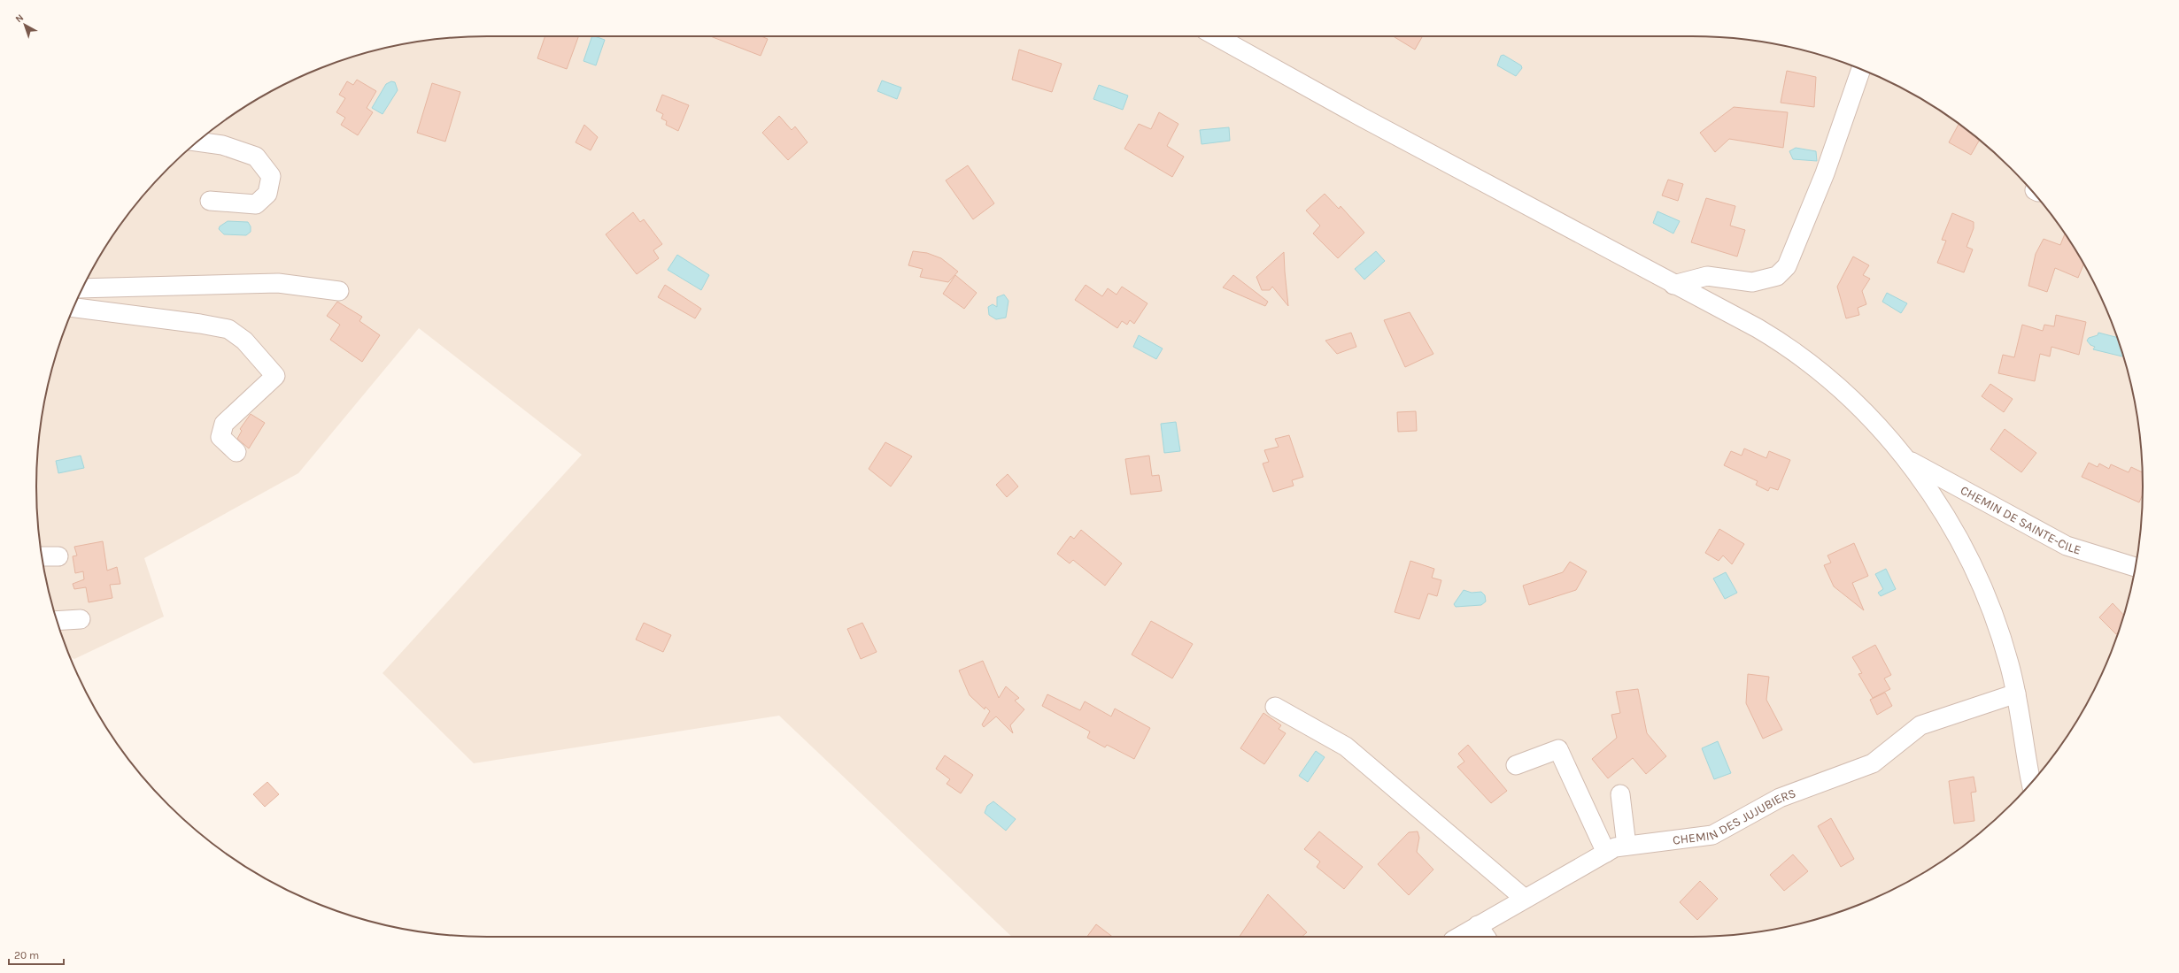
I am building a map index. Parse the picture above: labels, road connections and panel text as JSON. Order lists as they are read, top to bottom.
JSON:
{
  "streets": {
    "street": ["CHEMIN DE SAINTE-CILE", "CHEMIN DES JUJUBIERS"]
  },
  "scale_bar": "20 m",
  "north": "top left"
}
